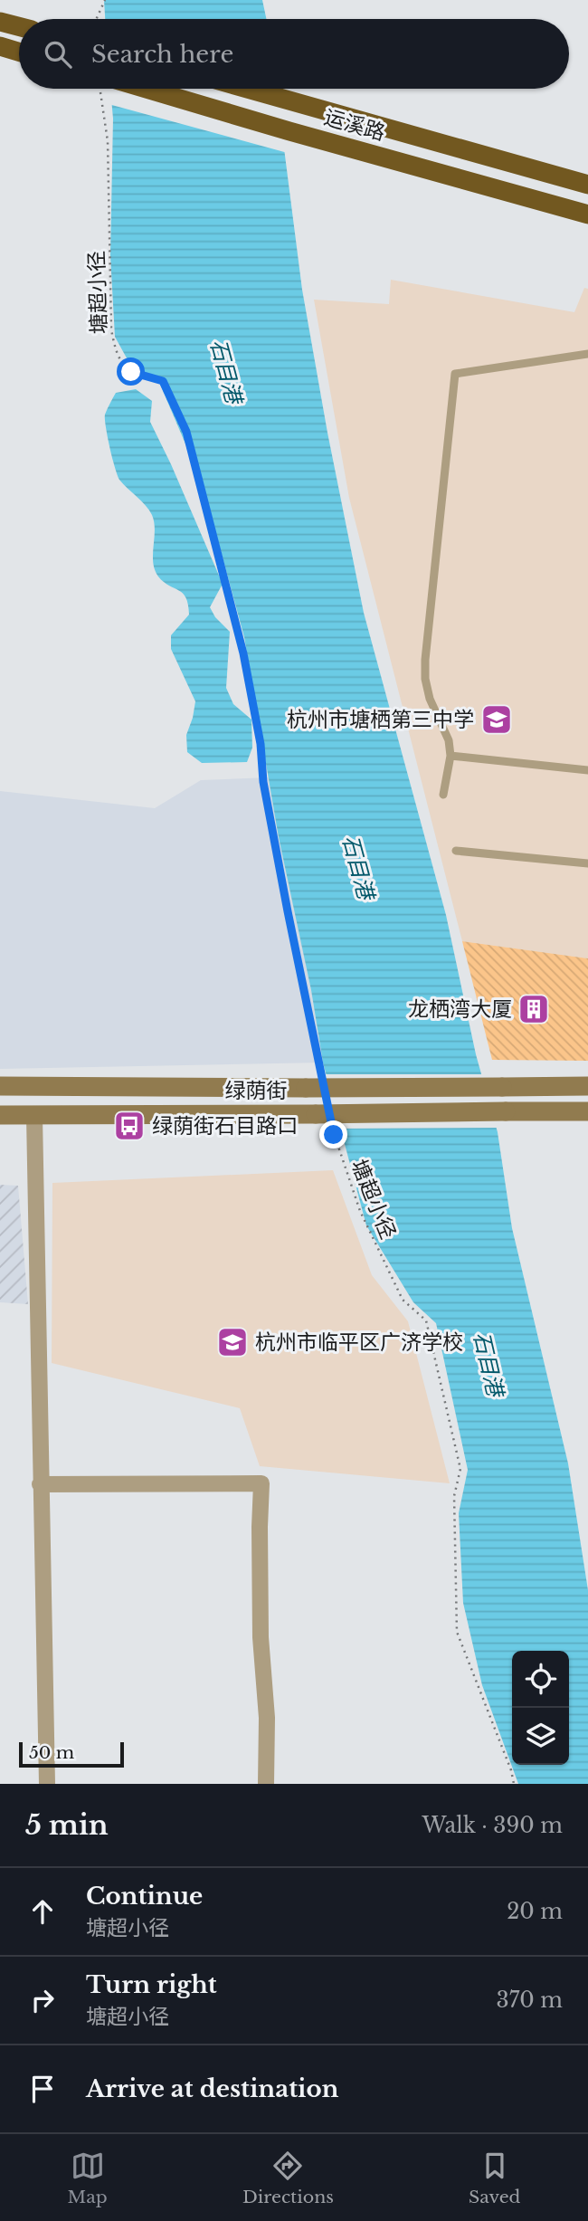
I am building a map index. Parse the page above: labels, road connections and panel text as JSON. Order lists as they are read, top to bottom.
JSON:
{
  "streets": {
    "highway": ["运溪路"],
    "main road": ["绿荫街"],
    "path": ["塘超小径"]
  },
  "crossings": [
    ["塘超小径", "绿荫街"]
  ],
  "water": ["石目港"],
  "places": {
    "school or university": ["杭州市塘栖第三中学", "杭州市临平区广济学校"],
    "building": ["龙栖湾大厦"],
    "bus stop": ["绿荫街石目路口"]
  },
  "scale_bar": "50 m",
  "page": {
    "search": "Search here",
    "scale": "50 m",
    "heading": ["5 min", "Walk · 390 m"],
    "list": [
      ["Continue", "塘超小径", "20 m"],
      ["Turn right", "塘超小径", "370 m"],
      "Arrive at destination"
    ],
    "nav": ["Map", "Directions", "Saved"]
  }
}
